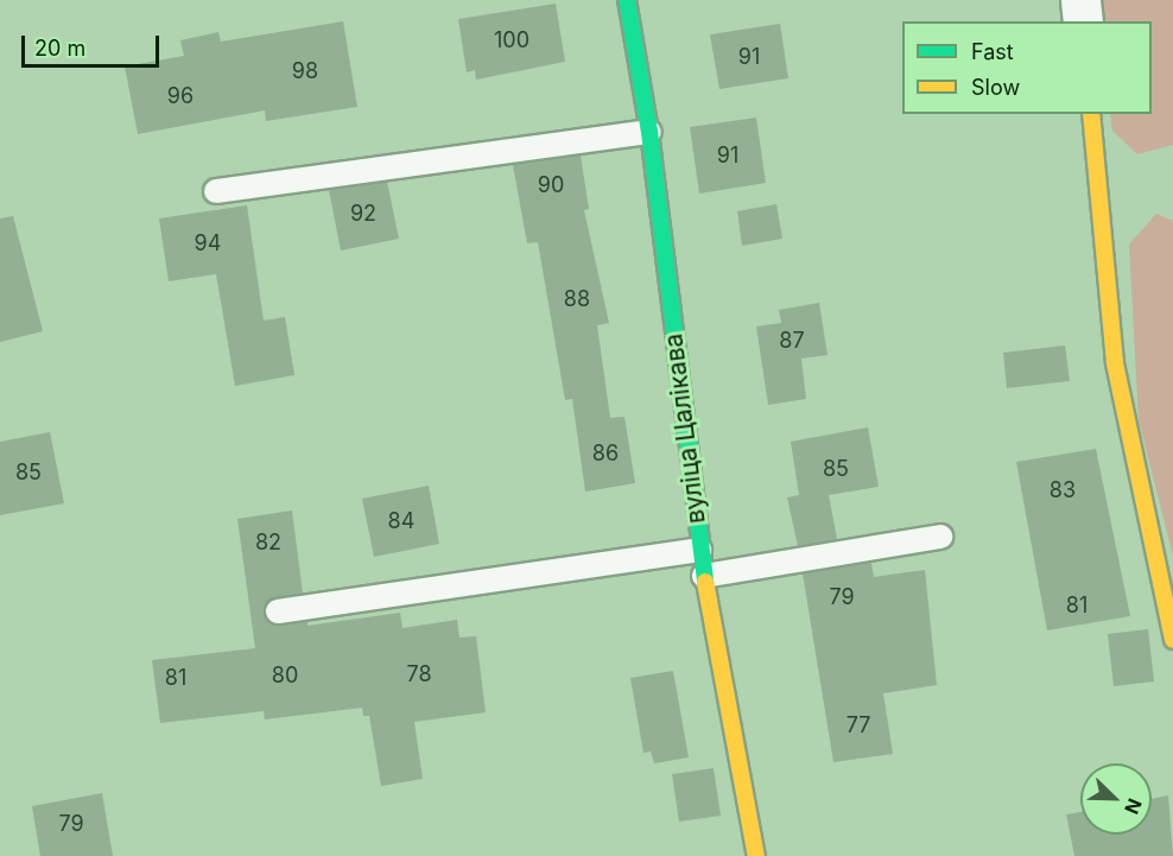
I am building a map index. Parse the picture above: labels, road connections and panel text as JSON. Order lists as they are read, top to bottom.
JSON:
{
  "streets": {
    "street": ["вуліца Цалікава"]
  },
  "house_numbers": [
    "100",
    "91",
    "98",
    "96",
    "91",
    "90",
    "92",
    "94",
    "88",
    "87",
    "86",
    "85",
    "85",
    "83",
    "84",
    "82",
    "79",
    "81",
    "78",
    "80",
    "81",
    "77",
    "79"
  ],
  "legend": ["Fast", "Slow"],
  "scale_bar": "20 m",
  "north": "bottom right"
}
